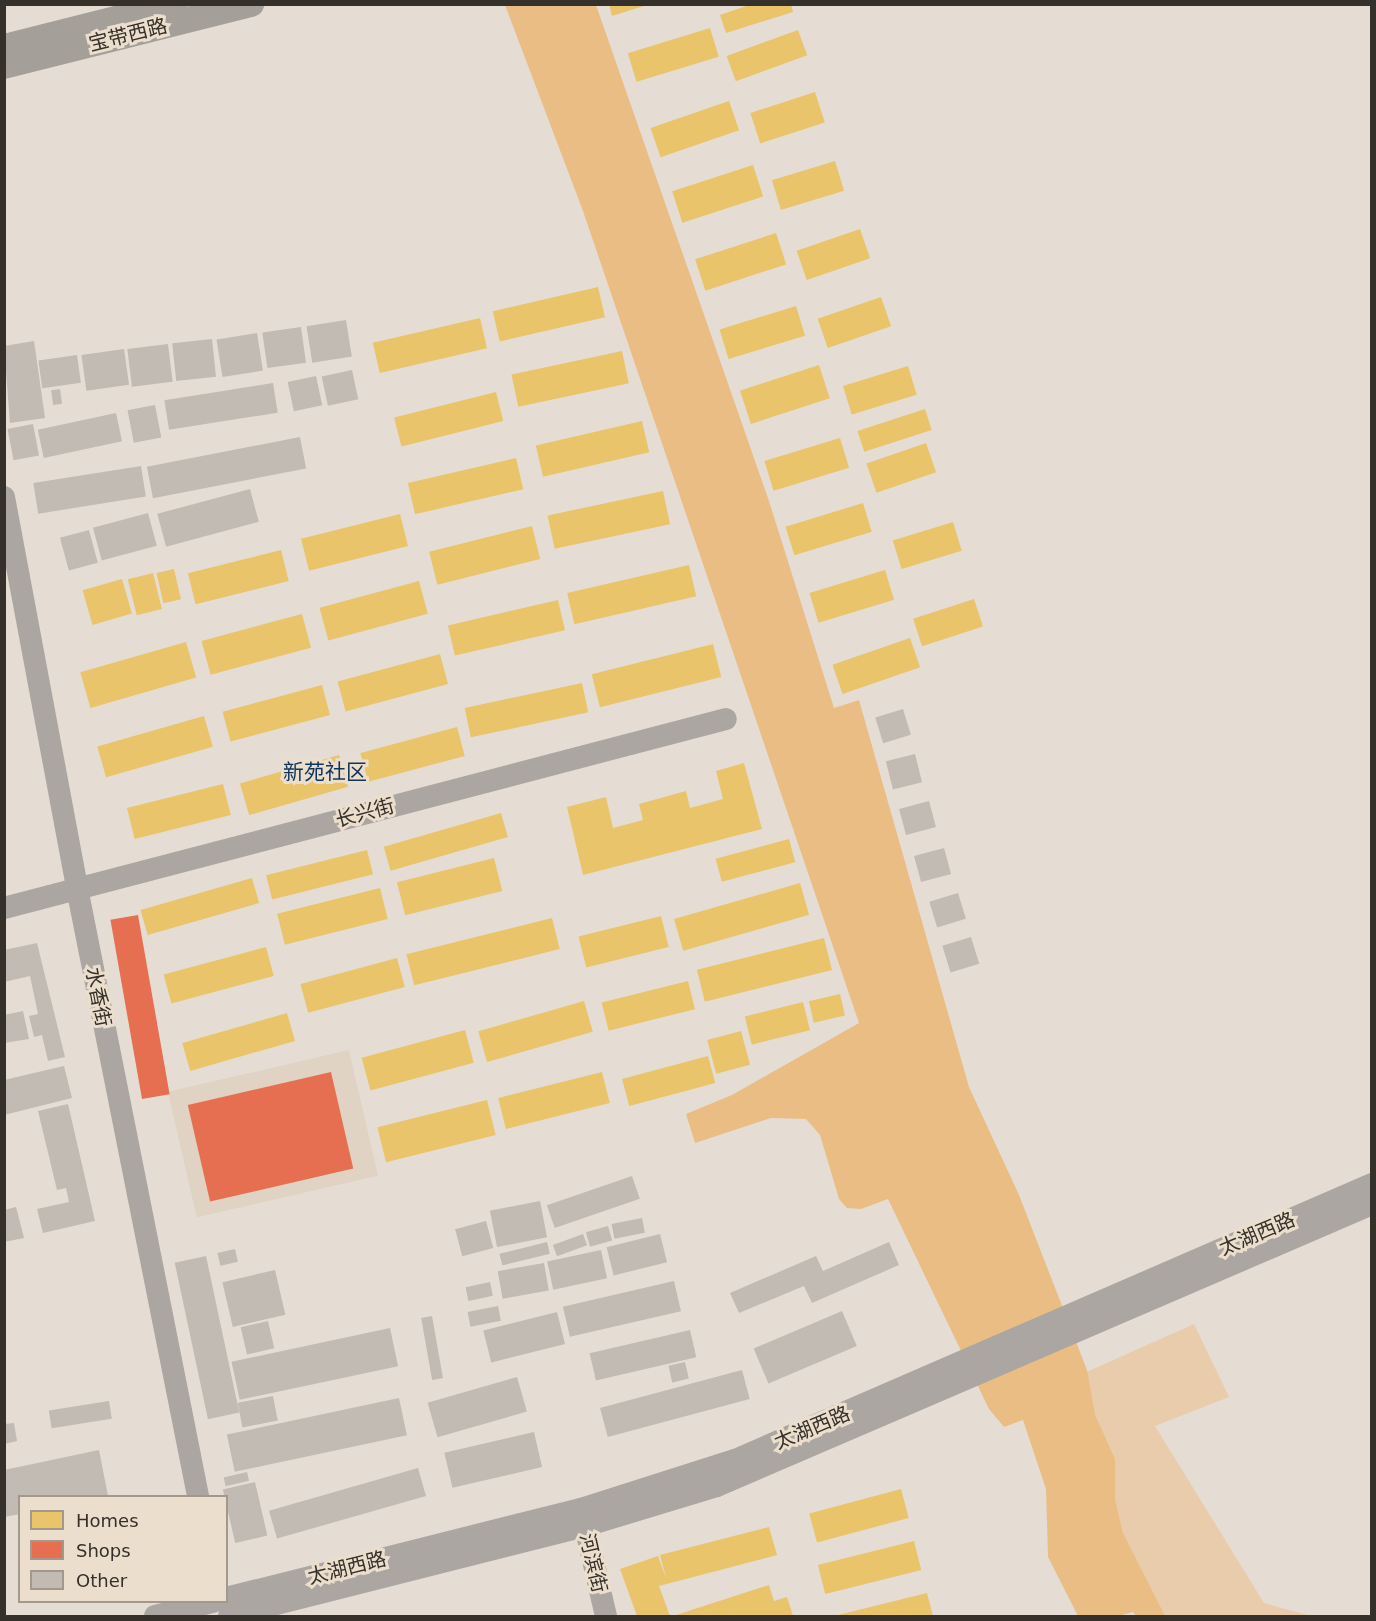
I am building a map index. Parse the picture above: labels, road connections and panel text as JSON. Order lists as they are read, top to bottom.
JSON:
{
  "streets": {
    "main road": [
      "宝带西路",
      "长兴街",
      "水香街",
      "太湖西路",
      "河滨街"
    ]
  },
  "crossings": [
    ["长兴街", "水香街"],
    ["太湖西路", "河滨街"]
  ],
  "districts": ["新苑社区"],
  "legend": ["Homes", "Shops", "Other"]
}
